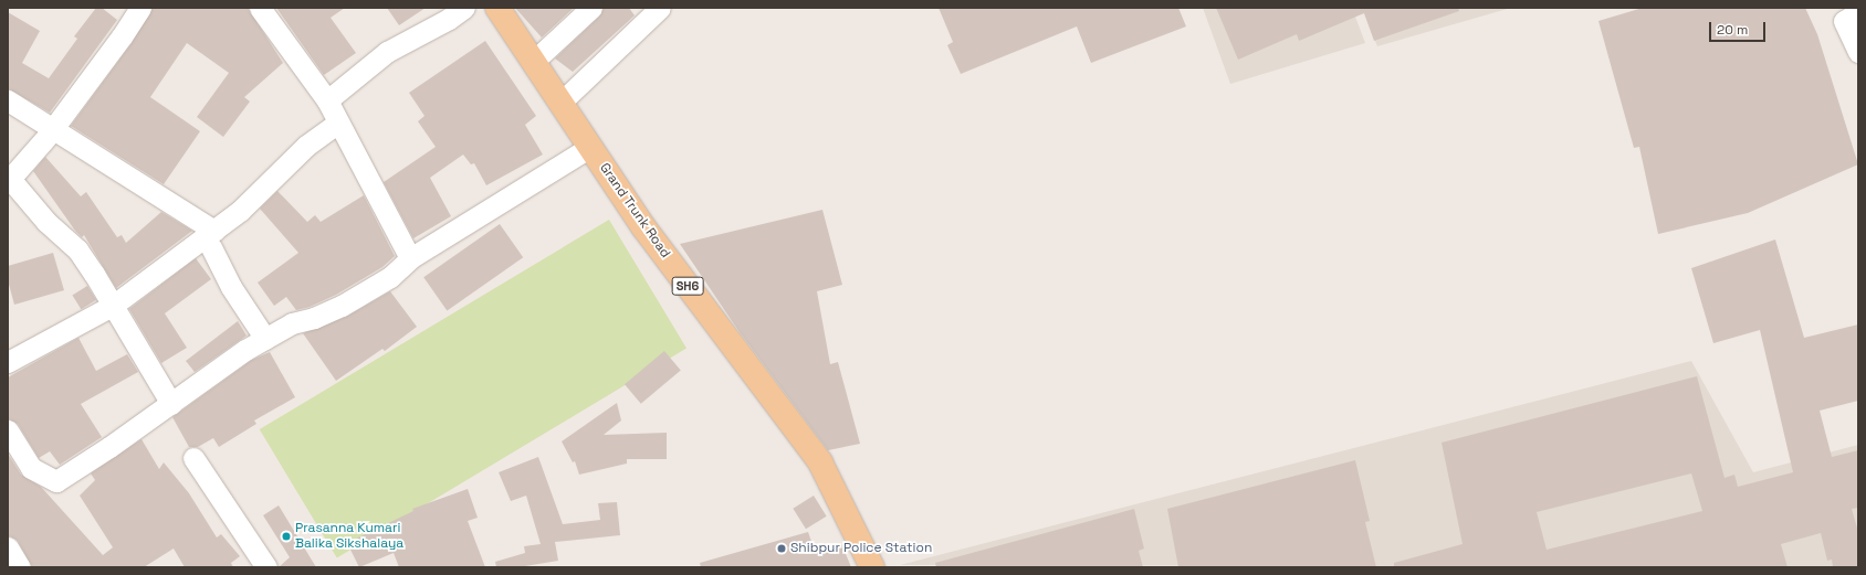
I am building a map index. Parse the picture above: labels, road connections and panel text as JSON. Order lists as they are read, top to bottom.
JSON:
{
  "streets": {
    "main road": ["Grand Trunk Road", "SH6"]
  },
  "places": ["Prasanna Kumari Balika Sikshalaya", "Shibpur Police Station"],
  "scale_bar": "20 m"
}
